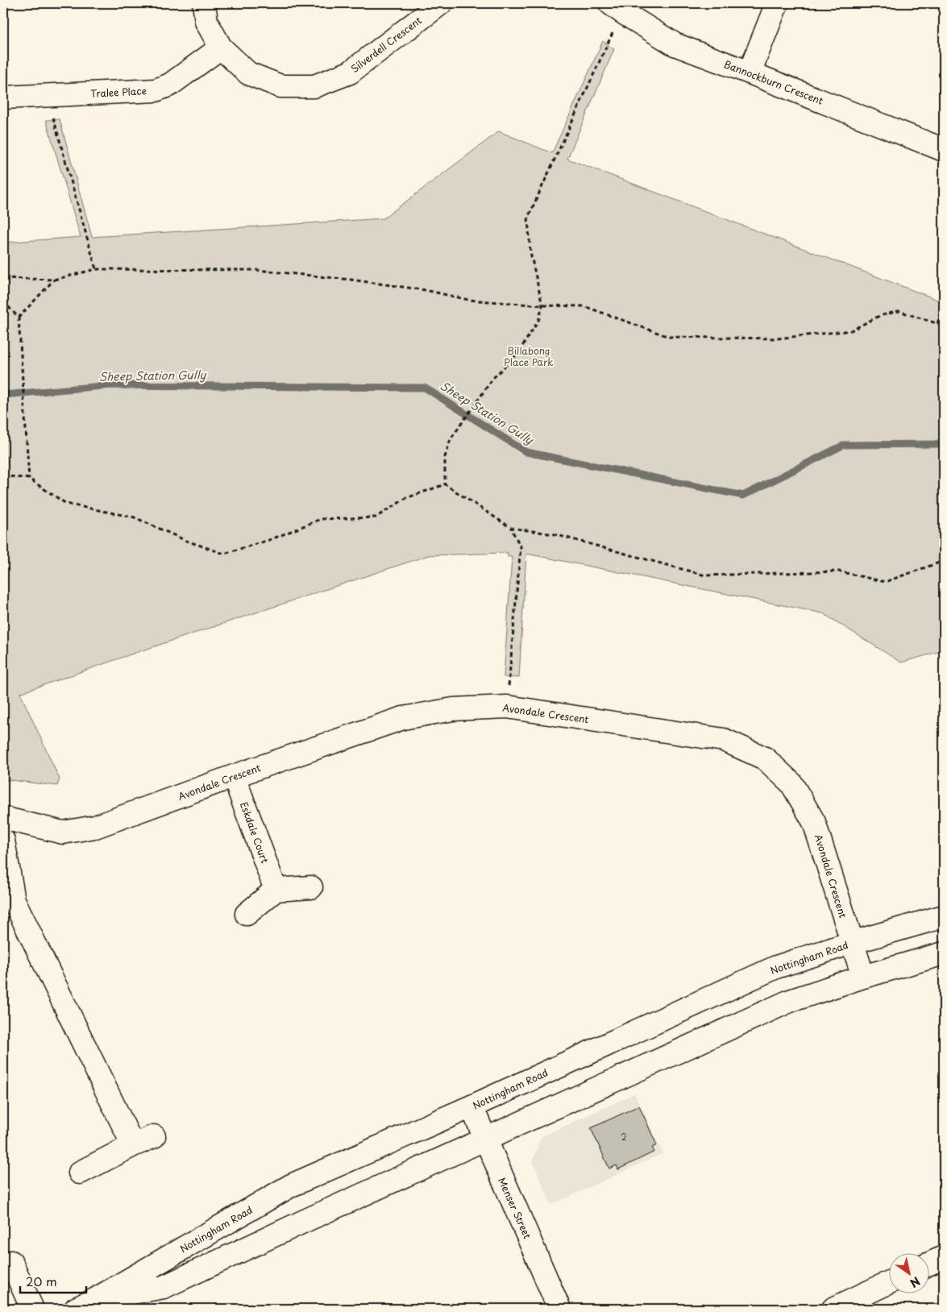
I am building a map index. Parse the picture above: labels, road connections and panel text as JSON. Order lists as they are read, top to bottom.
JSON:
{
  "streets": {
    "street": [
      "Silverdell Crescent",
      "Bannockburn Crescent",
      "Tralee Place",
      "Avondale Crescent",
      "Eskdale Court",
      "Nottingham Road",
      "Menser Street"
    ]
  },
  "crossings": [
    ["Silverdell Crescent", "Tralee Place"],
    ["Avondale Crescent", "Eskdale Court"],
    ["Avondale Crescent", "Nottingham Road"],
    ["Nottingham Road", "Menser Street"]
  ],
  "water": ["Sheep Station Gully"],
  "parks": ["Billabong Place Park"],
  "house_numbers": ["2"],
  "scale_bar": "20 m",
  "north": "bottom right"
}
